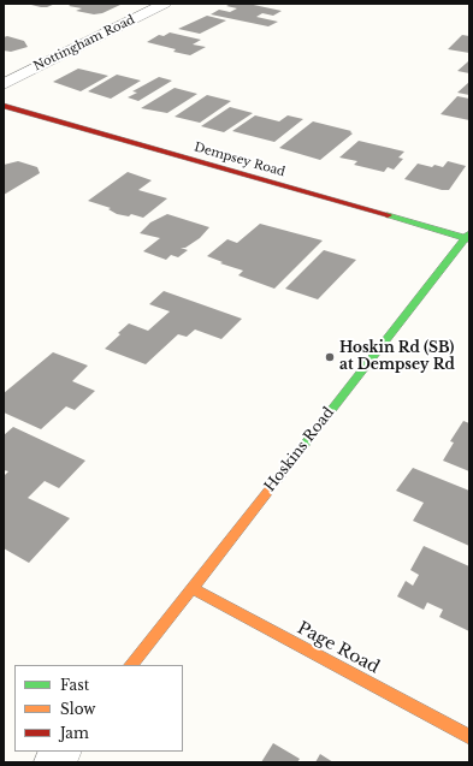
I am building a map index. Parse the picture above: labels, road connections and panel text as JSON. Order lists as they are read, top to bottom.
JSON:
{
  "streets": {
    "street": [
      "Nottingham Road",
      "Dempsey Road",
      "Hoskins Road",
      "Page Road"
    ]
  },
  "crossings": [
    ["Dempsey Road", "Hoskins Road"],
    ["Hoskins Road", "Page Road"]
  ],
  "places": ["Hoskin Rd (SB) at Dempsey Rd"],
  "legend": ["Fast", "Slow", "Jam"]
}
